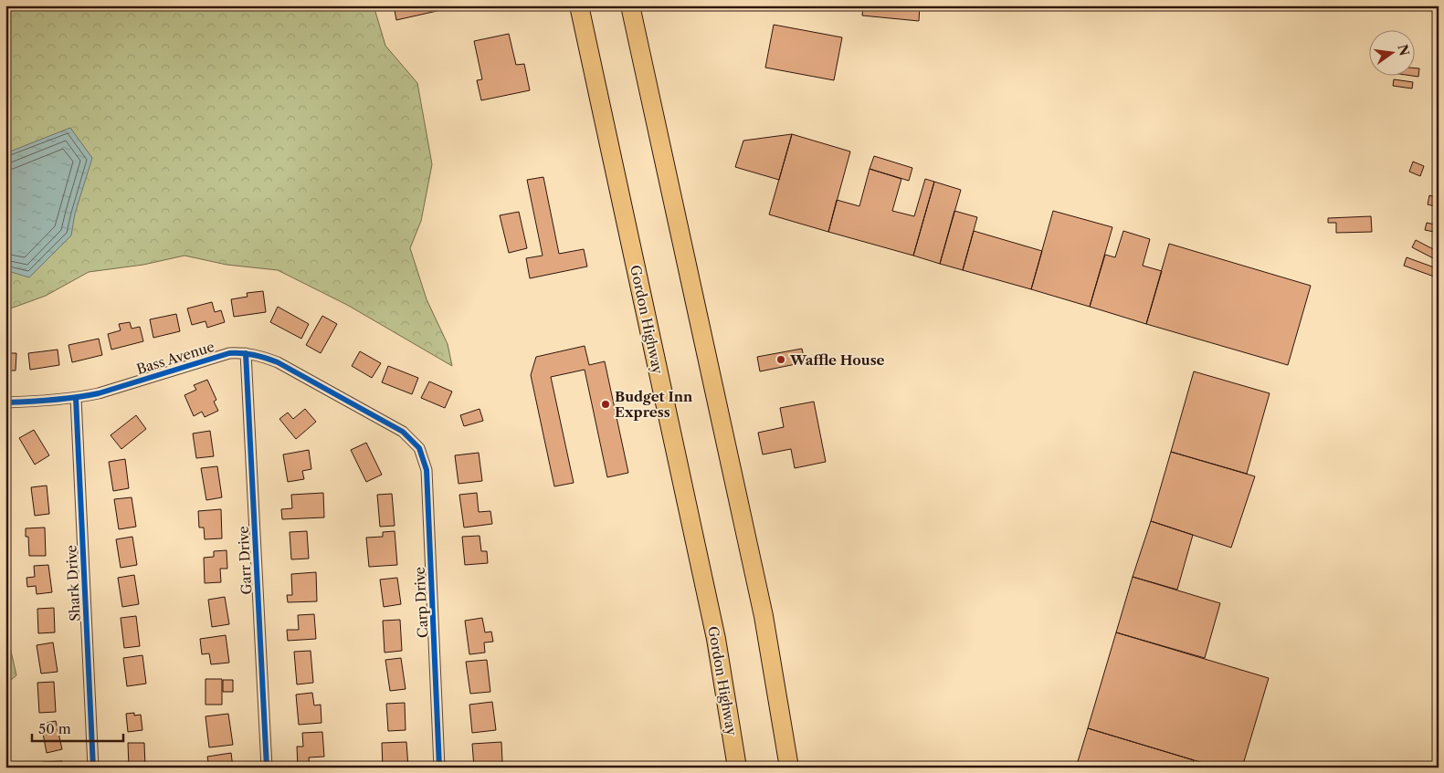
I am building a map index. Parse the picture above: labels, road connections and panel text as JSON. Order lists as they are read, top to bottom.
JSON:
{
  "streets": {
    "highway": ["Gordon Highway"],
    "street": [
      "Bass Avenue",
      "Garr Drive",
      "Shark Drive",
      "Carp Drive"
    ]
  },
  "crossings": [
    ["Bass Avenue", "Garr Drive"],
    ["Bass Avenue", "Shark Drive"],
    ["Bass Avenue", "Carp Drive"]
  ],
  "places": ["Waffle House", "Budget Inn Express"],
  "scale_bar": "50 m",
  "north": "right"
}
